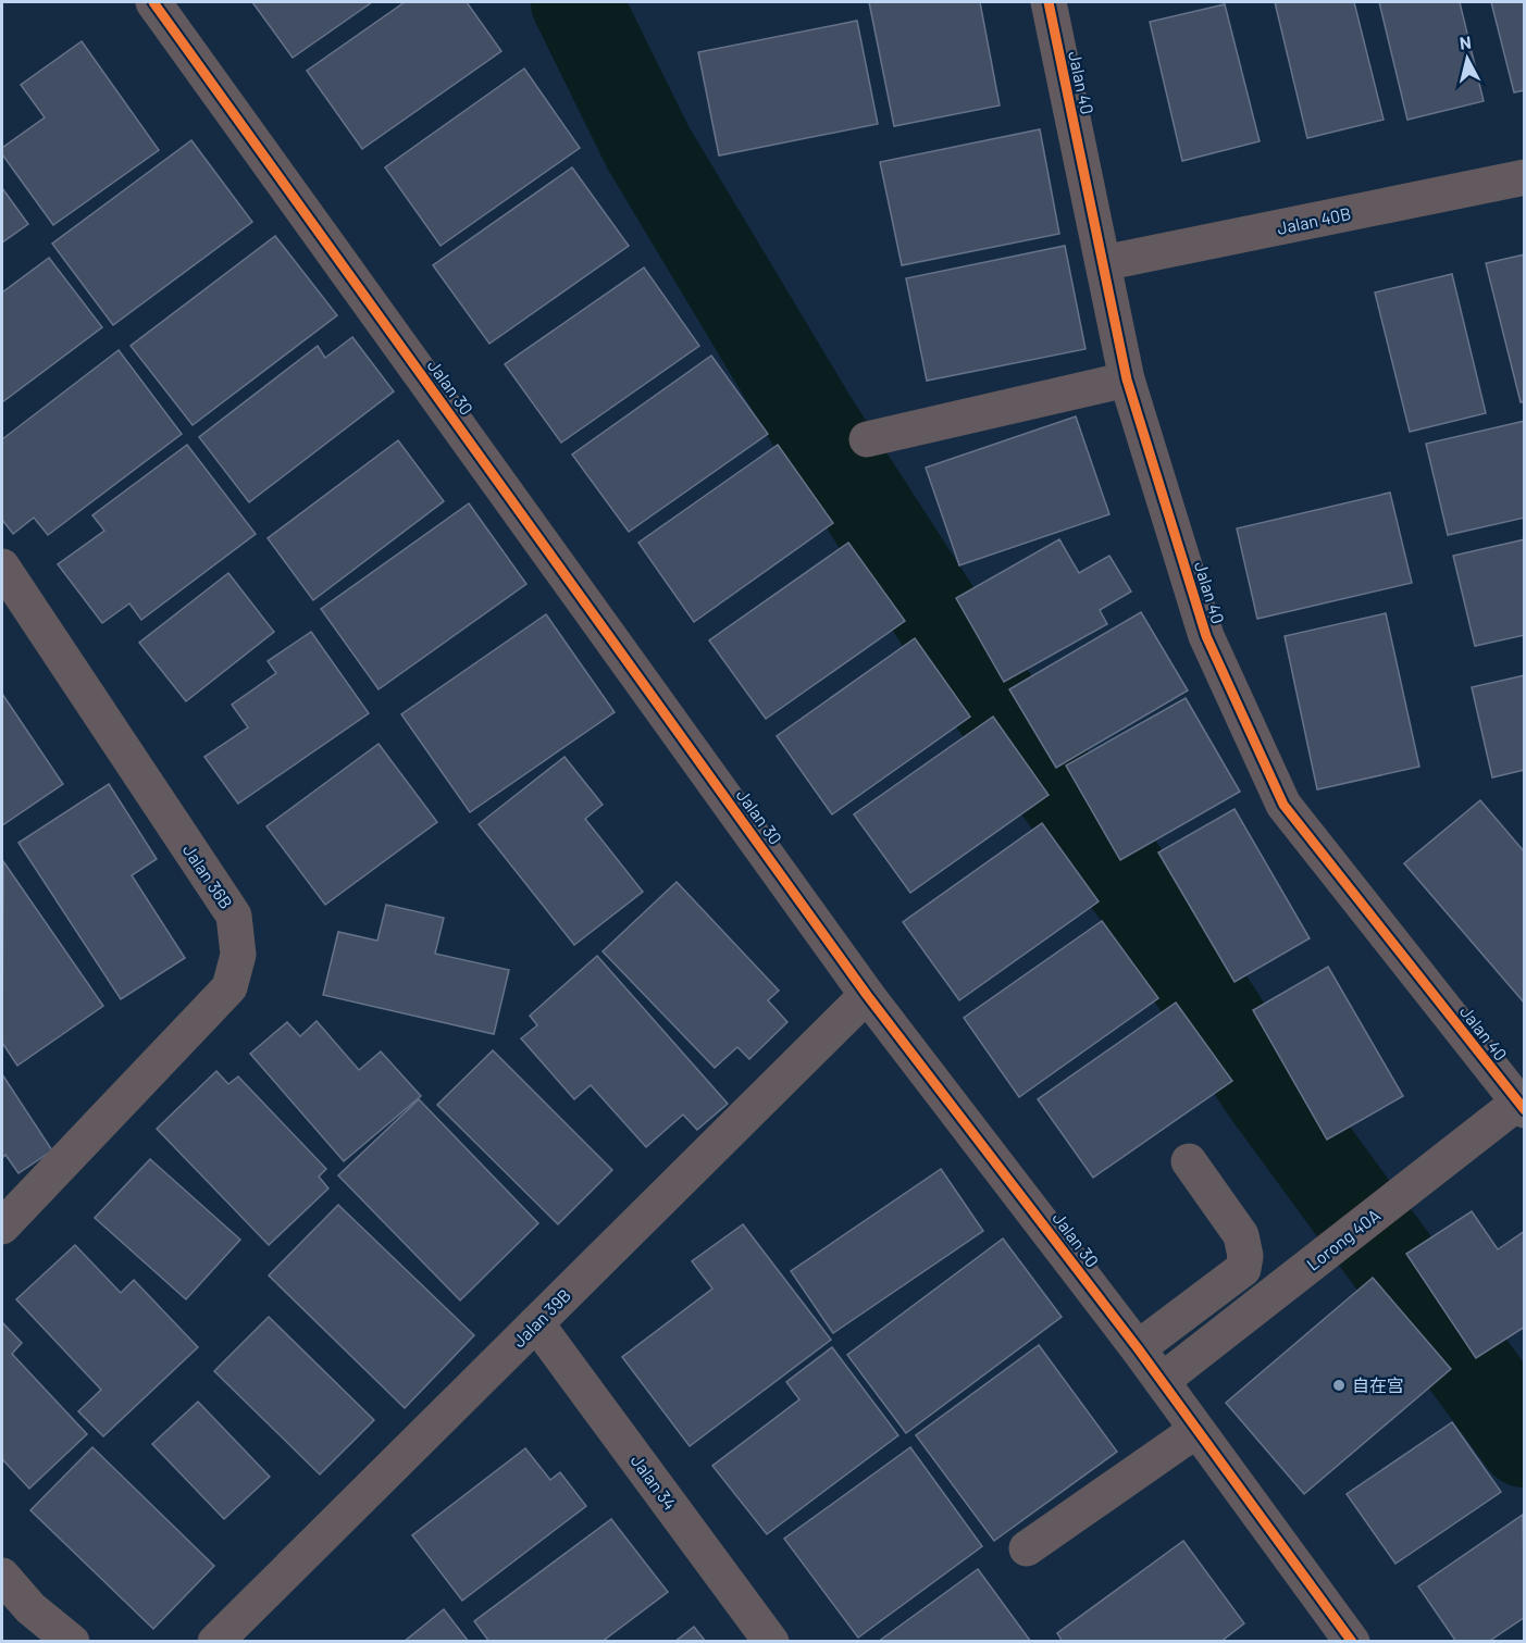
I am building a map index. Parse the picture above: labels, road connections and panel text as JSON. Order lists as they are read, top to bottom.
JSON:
{
  "streets": {
    "street": [
      "Jalan 40",
      "Jalan 40B",
      "Jalan 30",
      "Jalan 36B",
      "Lorong 40A",
      "Jalan 39B",
      "Jalan 34"
    ]
  },
  "crossings": [
    ["Jalan 40", "Jalan 40B"],
    ["Jalan 40", "Lorong 40A"],
    ["Jalan 30", "Lorong 40A"],
    ["Jalan 30", "Jalan 39B"],
    ["Jalan 39B", "Jalan 34"]
  ],
  "places": ["自在宫"],
  "north": "top"
}
